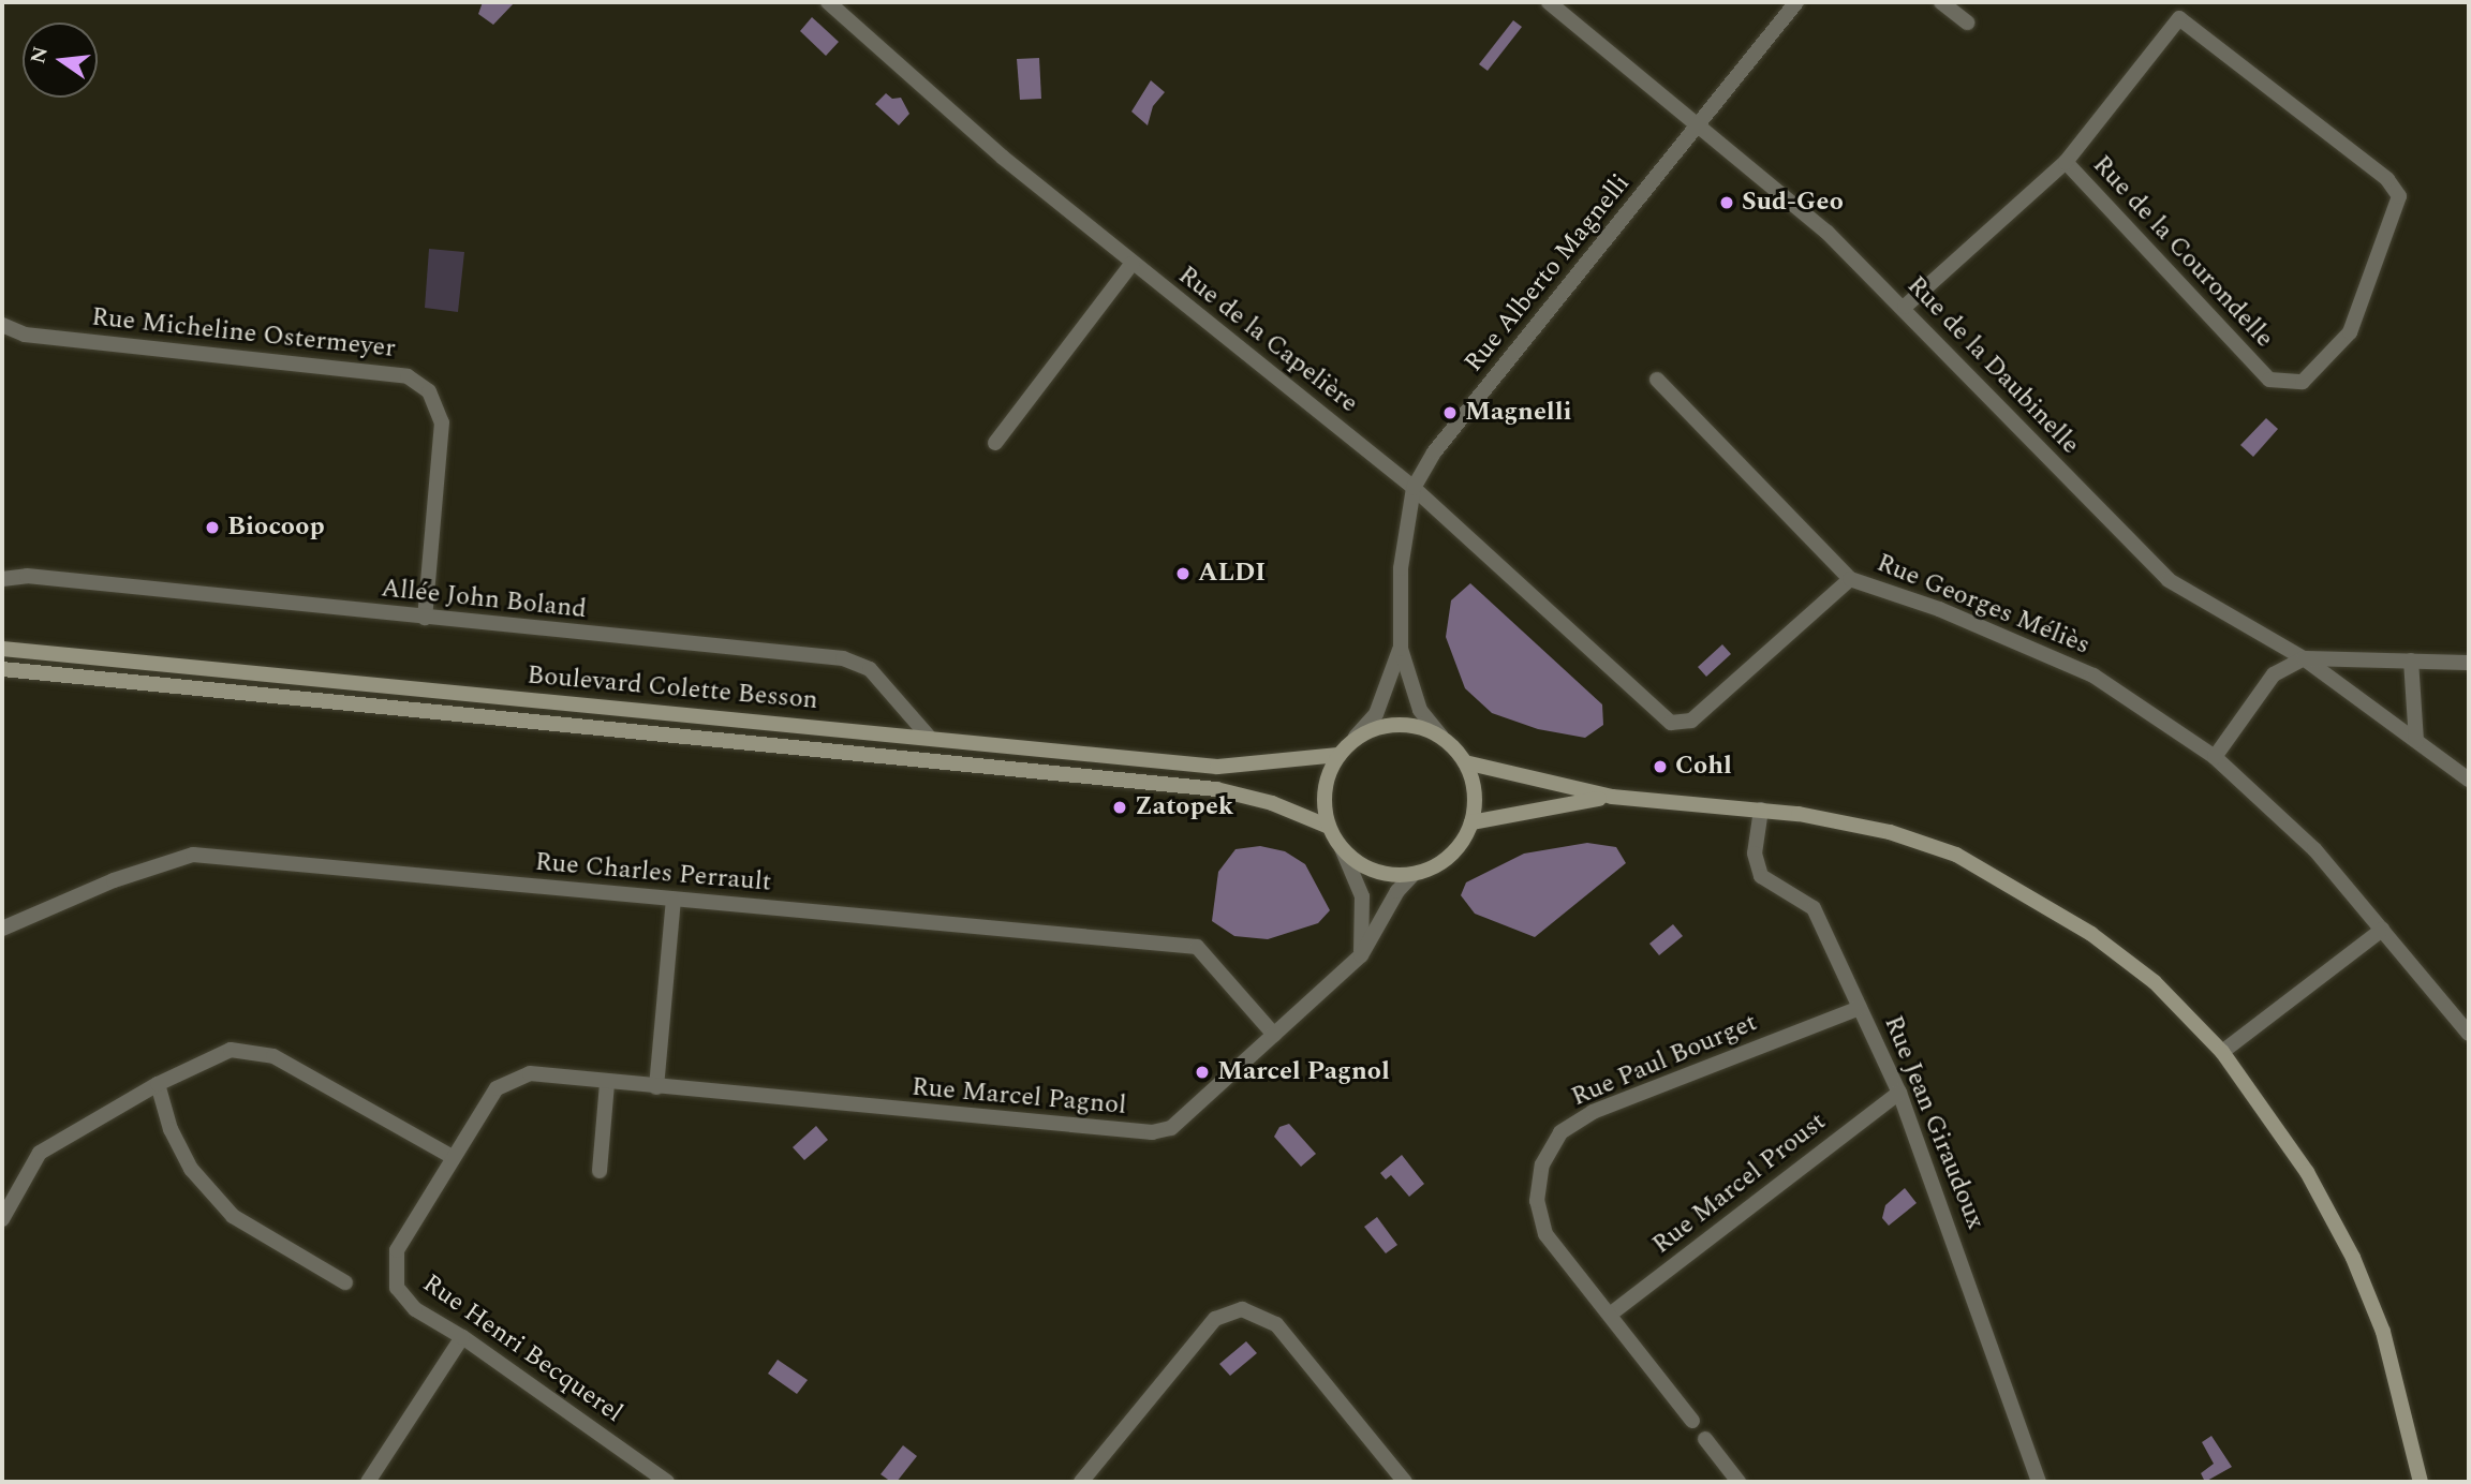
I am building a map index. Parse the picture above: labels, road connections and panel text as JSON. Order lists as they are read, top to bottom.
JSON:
{
  "streets": {
    "main road": ["Boulevard Colette Besson"],
    "street": [
      "Rue de la Courondelle",
      "Rue Alberto Magnelli",
      "Rue Micheline Ostermeyer",
      "Rue de la Capelière",
      "Rue de la Daubinelle",
      "Allée John Boland",
      "Rue Georges Méliès",
      "Rue Charles Perrault",
      "Rue Paul Bourget",
      "Rue Marcel Pagnol",
      "Rue Jean Giraudoux",
      "Rue Marcel Proust",
      "Rue Henri Becquerel"
    ]
  },
  "crossings": [
    ["Rue de la Courondelle", "Rue de la Daubinelle"],
    ["Rue Alberto Magnelli", "Rue de la Capelière"],
    ["Rue Alberto Magnelli", "Rue de la Daubinelle"],
    ["Rue Micheline Ostermeyer", "Allée John Boland"],
    ["Rue de la Capelière", "Rue Georges Méliès"],
    ["Allée John Boland", "Boulevard Colette Besson"],
    ["Boulevard Colette Besson", "Rue Marcel Pagnol"],
    ["Rue Charles Perrault", "Rue Marcel Pagnol"],
    ["Rue Paul Bourget", "Rue Jean Giraudoux"],
    ["Rue Paul Bourget", "Rue Marcel Proust"],
    ["Rue Marcel Pagnol", "Rue Henri Becquerel"],
    ["Rue Jean Giraudoux", "Rue Marcel Proust"]
  ],
  "places": [
    "Sud-Geo",
    "Magnelli",
    "Biocoop",
    "ALDI",
    "Cohl",
    "Zatopek",
    "Marcel Pagnol"
  ],
  "north": "left"
}
